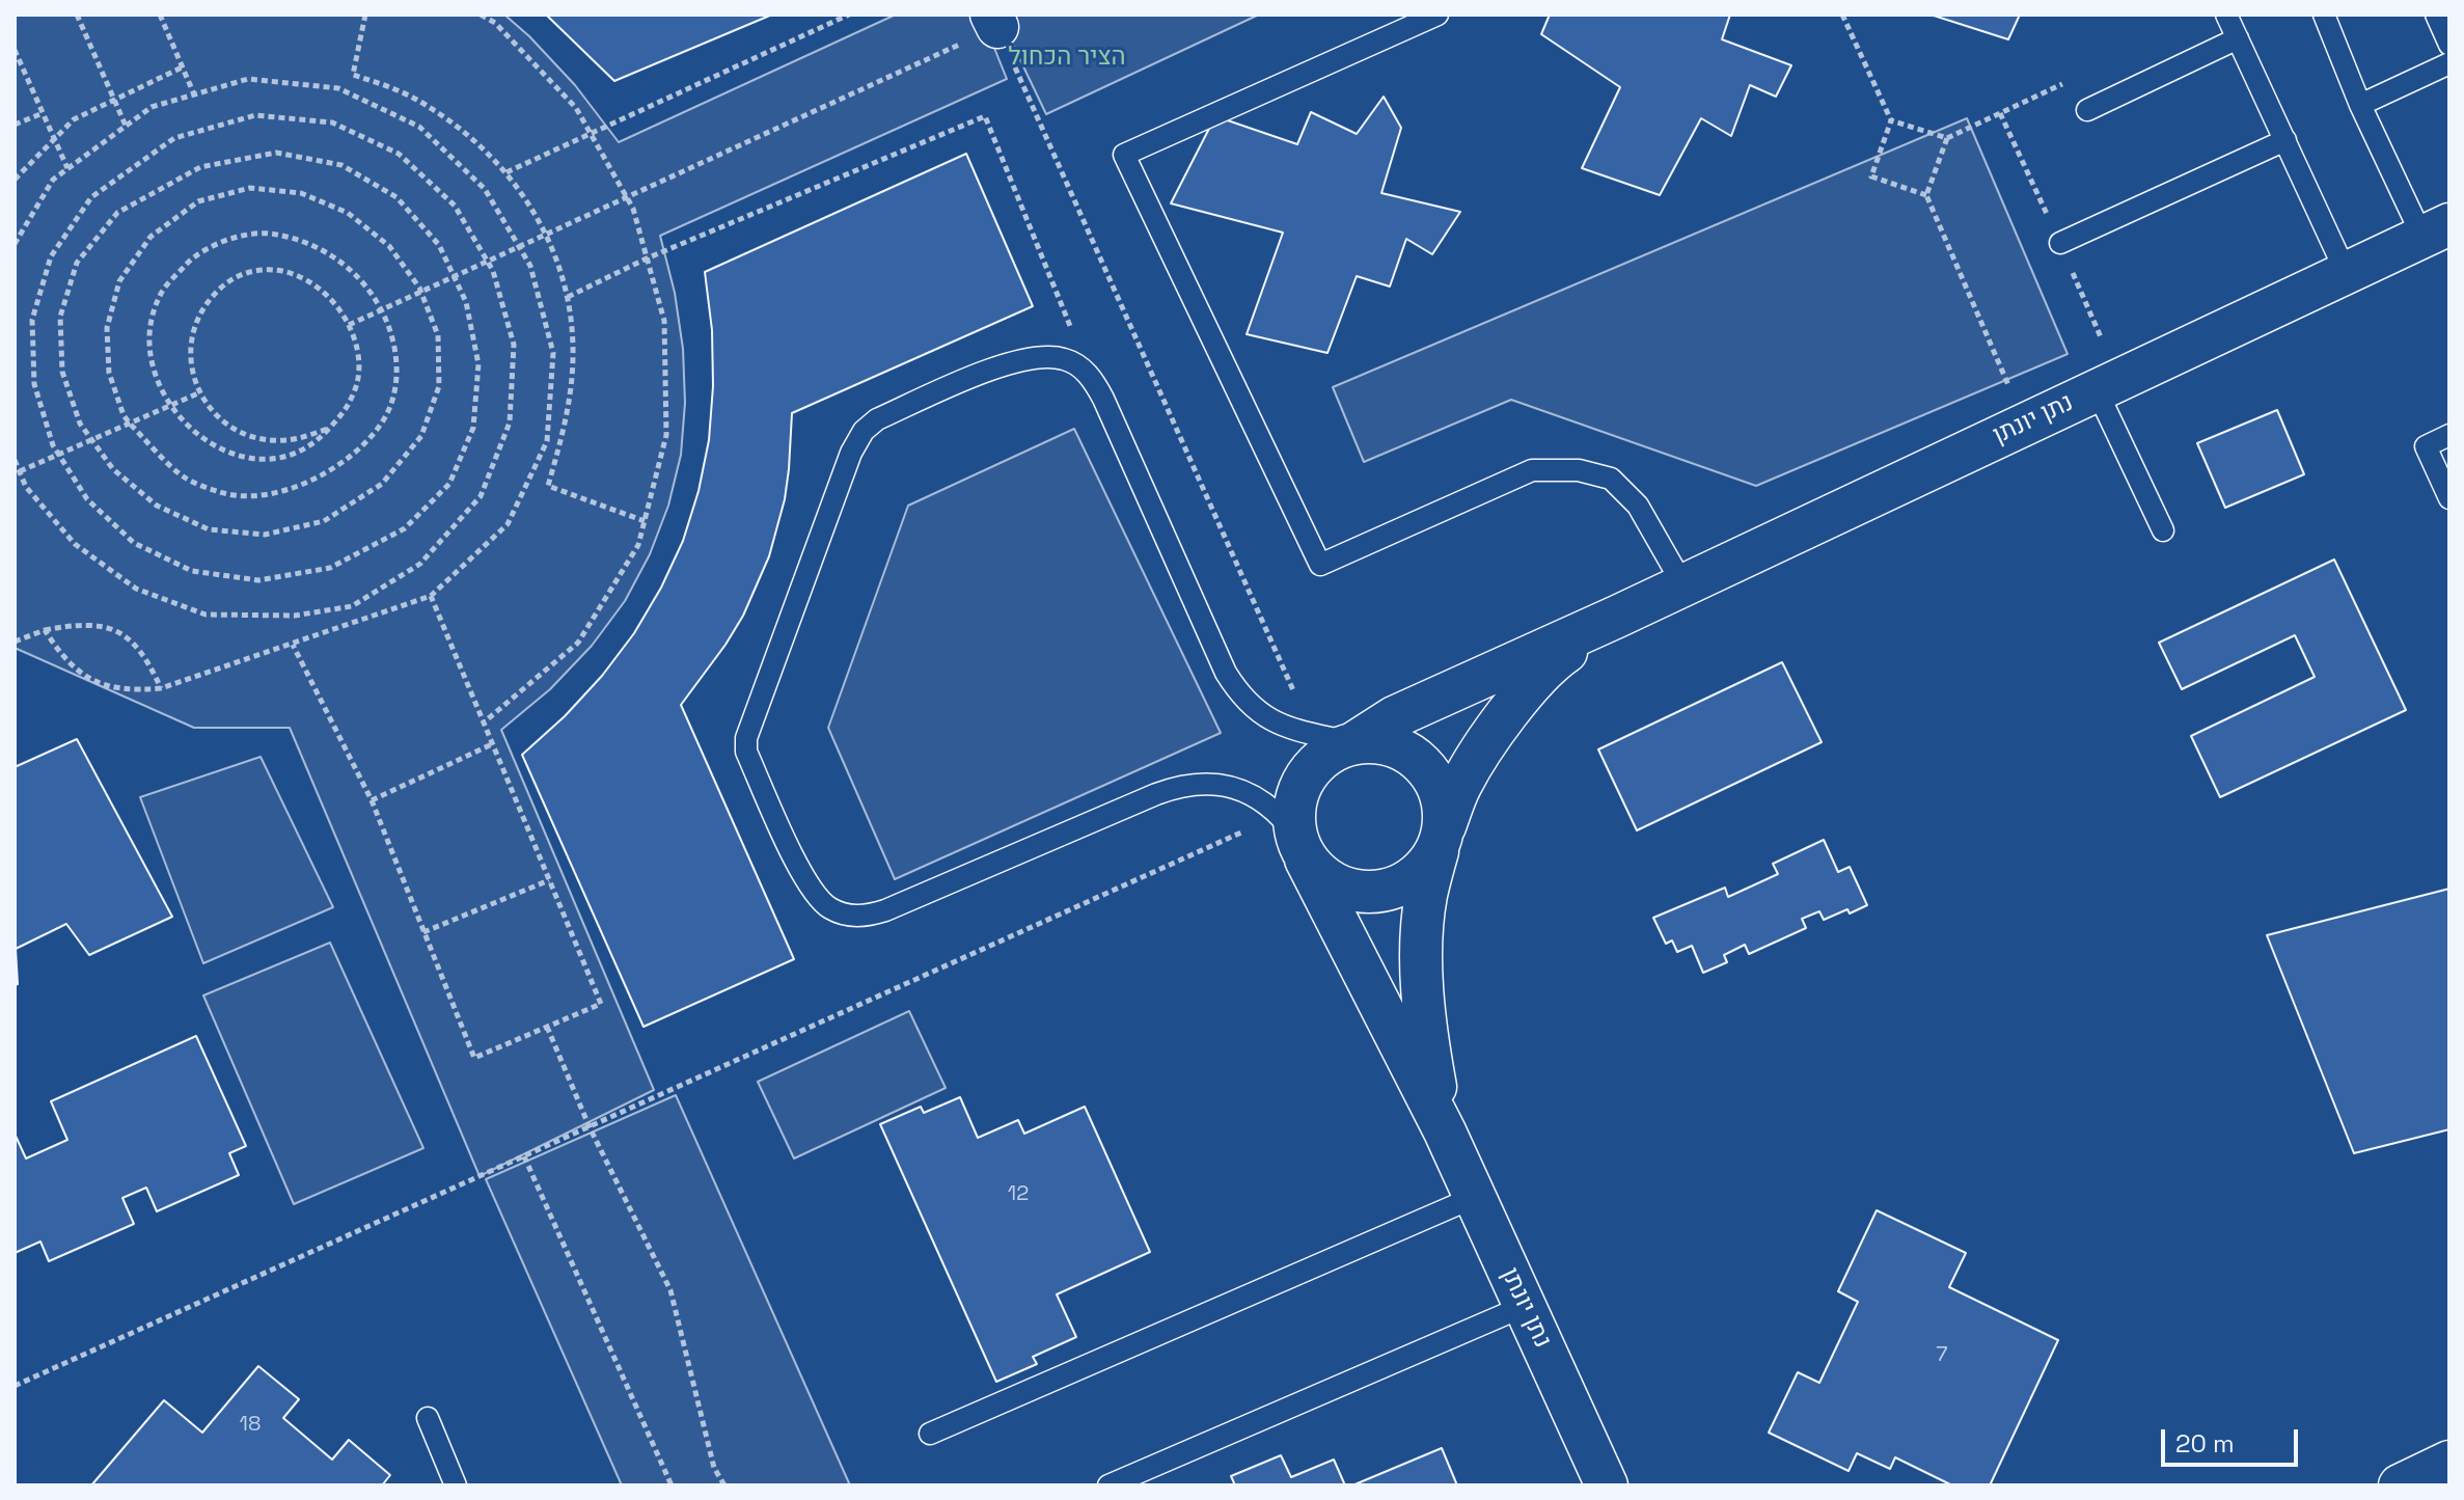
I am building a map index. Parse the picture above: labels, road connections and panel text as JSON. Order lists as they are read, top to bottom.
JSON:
{
  "streets": {
    "street": ["נתן יונתן"]
  },
  "parks": ["הציר הכחול"],
  "house_numbers": ["12", "7", "18"],
  "scale_bar": "20 m"
}
